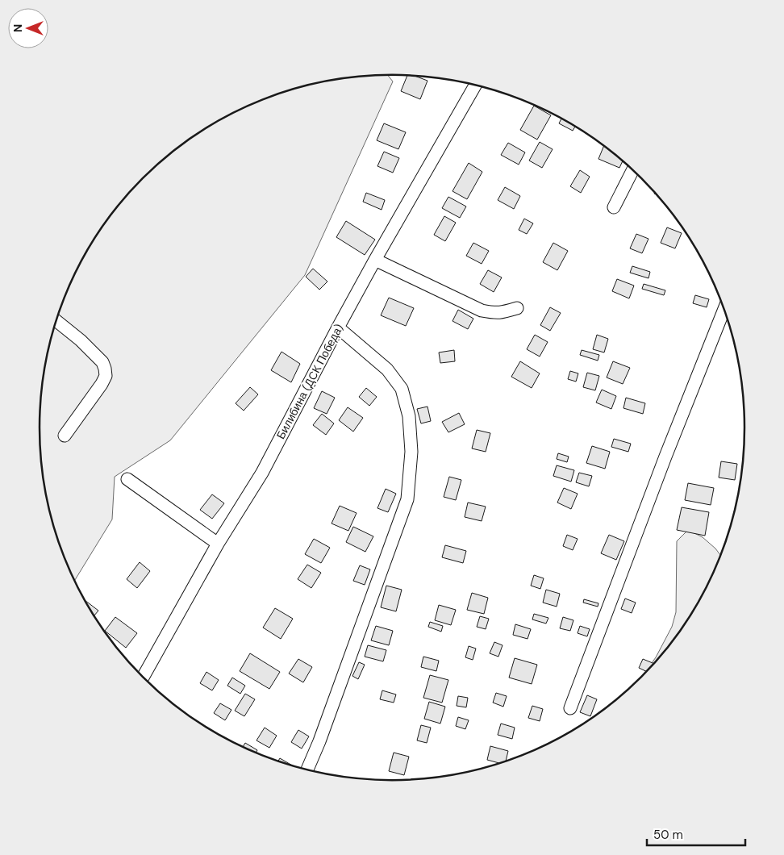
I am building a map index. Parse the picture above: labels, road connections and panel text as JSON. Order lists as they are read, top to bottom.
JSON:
{
  "streets": {
    "street": ["Билибина (ДСК Победа)"]
  },
  "scale_bar": "50 m",
  "north": "left"
}
